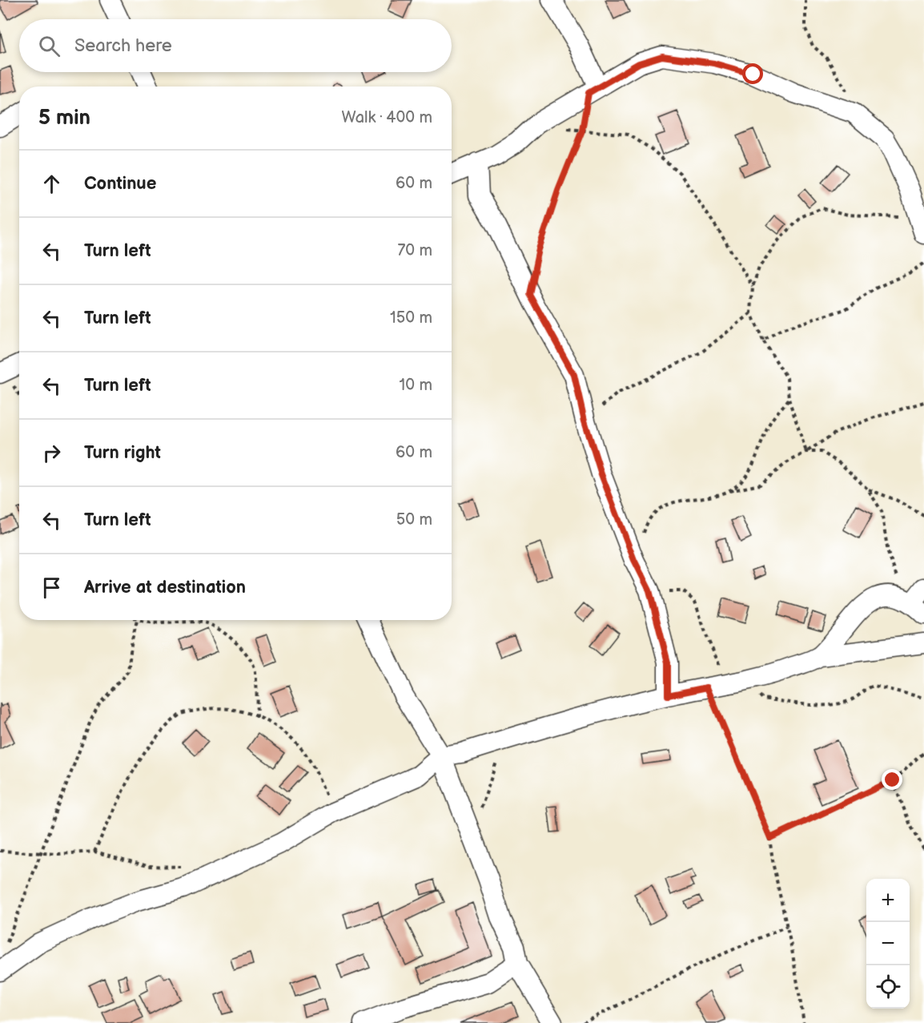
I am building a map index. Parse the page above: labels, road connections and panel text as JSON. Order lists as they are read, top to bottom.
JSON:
{
  "page": {
    "search": "Search here",
    "heading": ["5 min", "Walk · 400 m"],
    "list": [
      ["Continue", "60 m"],
      ["Turn left", "70 m"],
      ["Turn left", "150 m"],
      ["Turn left", "10 m"],
      ["Turn right", "60 m"],
      ["Turn left", "50 m"],
      "Arrive at destination"
    ],
    "map_buttons": ["+", "−"]
  }
}
